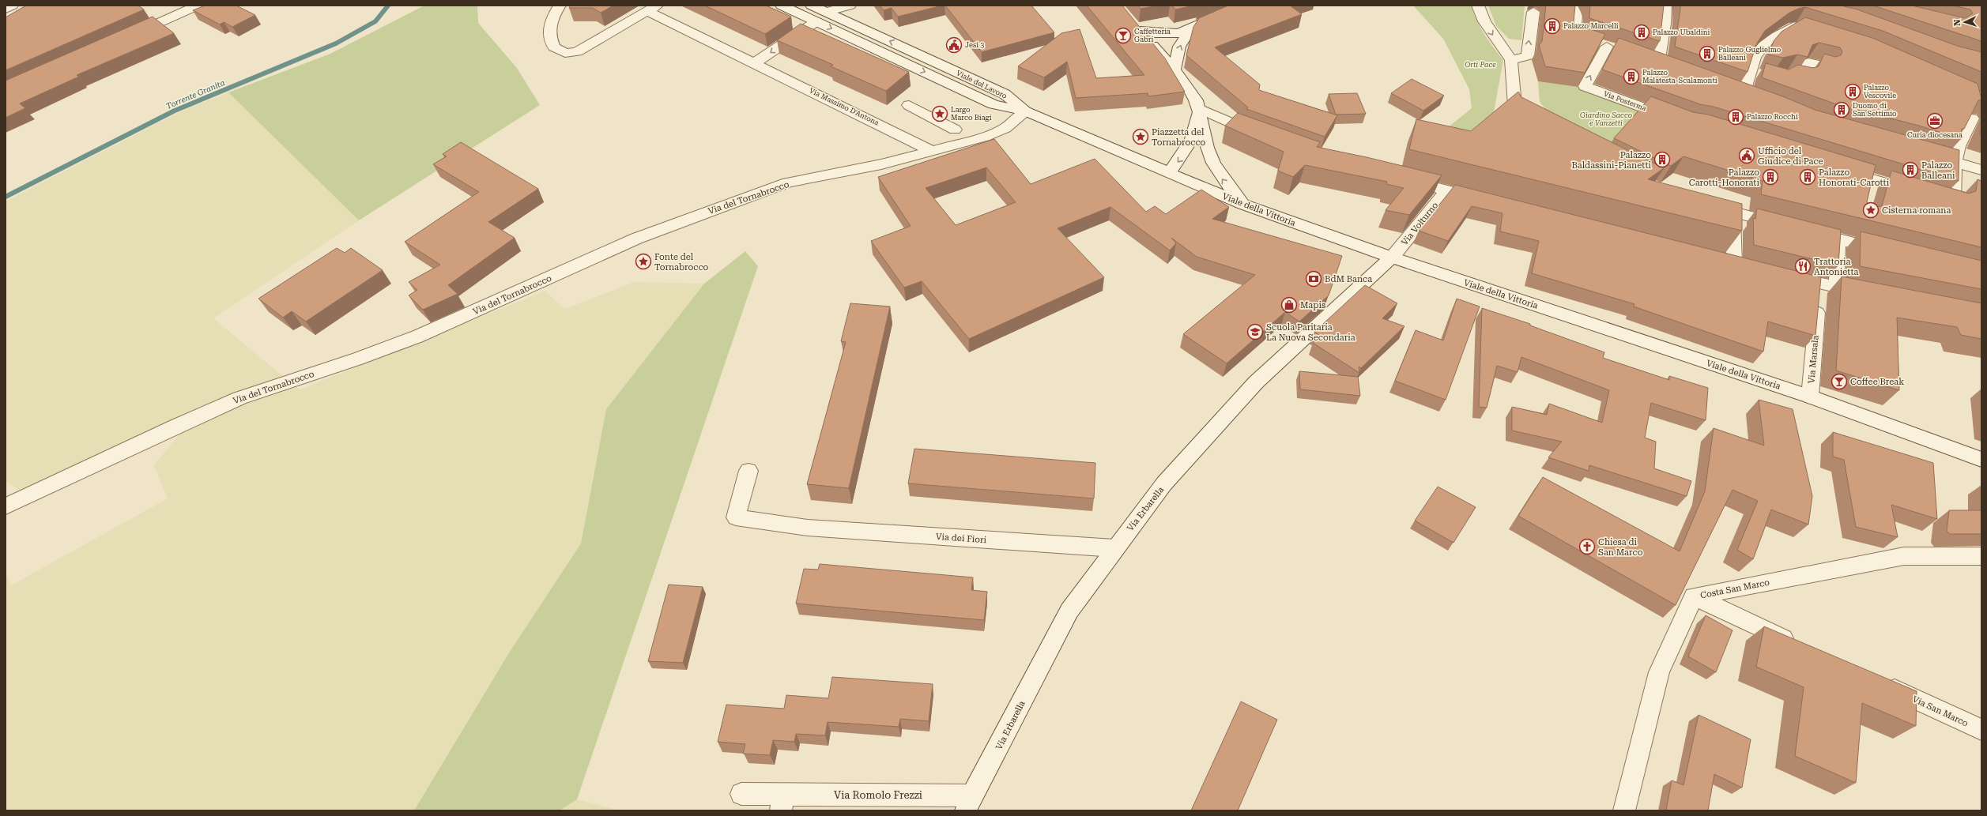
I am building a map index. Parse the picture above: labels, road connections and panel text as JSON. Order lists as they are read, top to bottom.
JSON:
{
  "streets": {
    "street": [
      "Viale del Lavoro",
      "Via Posterma",
      "Via Massimo D'Antona",
      "Via del Tornabrocco",
      "Viale della Vittoria",
      "Via Volturno",
      "Via Marsala",
      "Via Erbarella",
      "Via dei Fiori",
      "Costa San Marco",
      "Via San Marco",
      "Via Romolo Frezzi"
    ]
  },
  "crossings": [
    ["Viale del Lavoro", "Via del Tornabrocco"],
    ["Viale del Lavoro", "Viale della Vittoria"],
    ["Via Massimo D'Antona", "Via del Tornabrocco"],
    ["Via del Tornabrocco", "Viale della Vittoria"],
    ["Viale della Vittoria", "Via Volturno"],
    ["Viale della Vittoria", "Via Marsala"],
    ["Viale della Vittoria", "Via Erbarella"],
    ["Via Volturno", "Via Erbarella"],
    ["Via Erbarella", "Via dei Fiori"],
    ["Via Erbarella", "Via Romolo Frezzi"]
  ],
  "water": ["Torrente Granita"],
  "parks": ["Orti Pace", "Giardino Sacco e Vanzetti"],
  "places": {
    "building": [
      "Palazzo Marcelli",
      "Palazzo Ubaldini",
      "Palazzo Guglielmo Balleani",
      "Palazzo Malatesta-Scalamonti",
      "Palazzo Vescovile",
      "Duomo di San Settimio",
      "Palazzo Rocchi",
      "Palazzo Baldassini-Pianetti",
      "Palazzo Balleani",
      "Palazzo Carotti-Honorati",
      "Palazzo Honorati-Carotti"
    ],
    "bar": ["Caffetteria Gabri", "Coffee Break"],
    "public building": ["Jesi 3", "Ufficio del Giudice di Pace"],
    "place": [
      "Largo Marco Biagi",
      "Piazzetta del Tornabrocco",
      "Cisterna romana",
      "Fonte del Tornabrocco"
    ],
    "office": ["Curia diocesana"],
    "restaurant": ["Trattoria Antonietta"],
    "bank": ["BdM Banca"],
    "shop": ["Mapis"],
    "school or university": ["Scuola Paritaria La Nuova Secondaria"],
    "church": ["Chiesa di San Marco"]
  },
  "north": "left"
}
